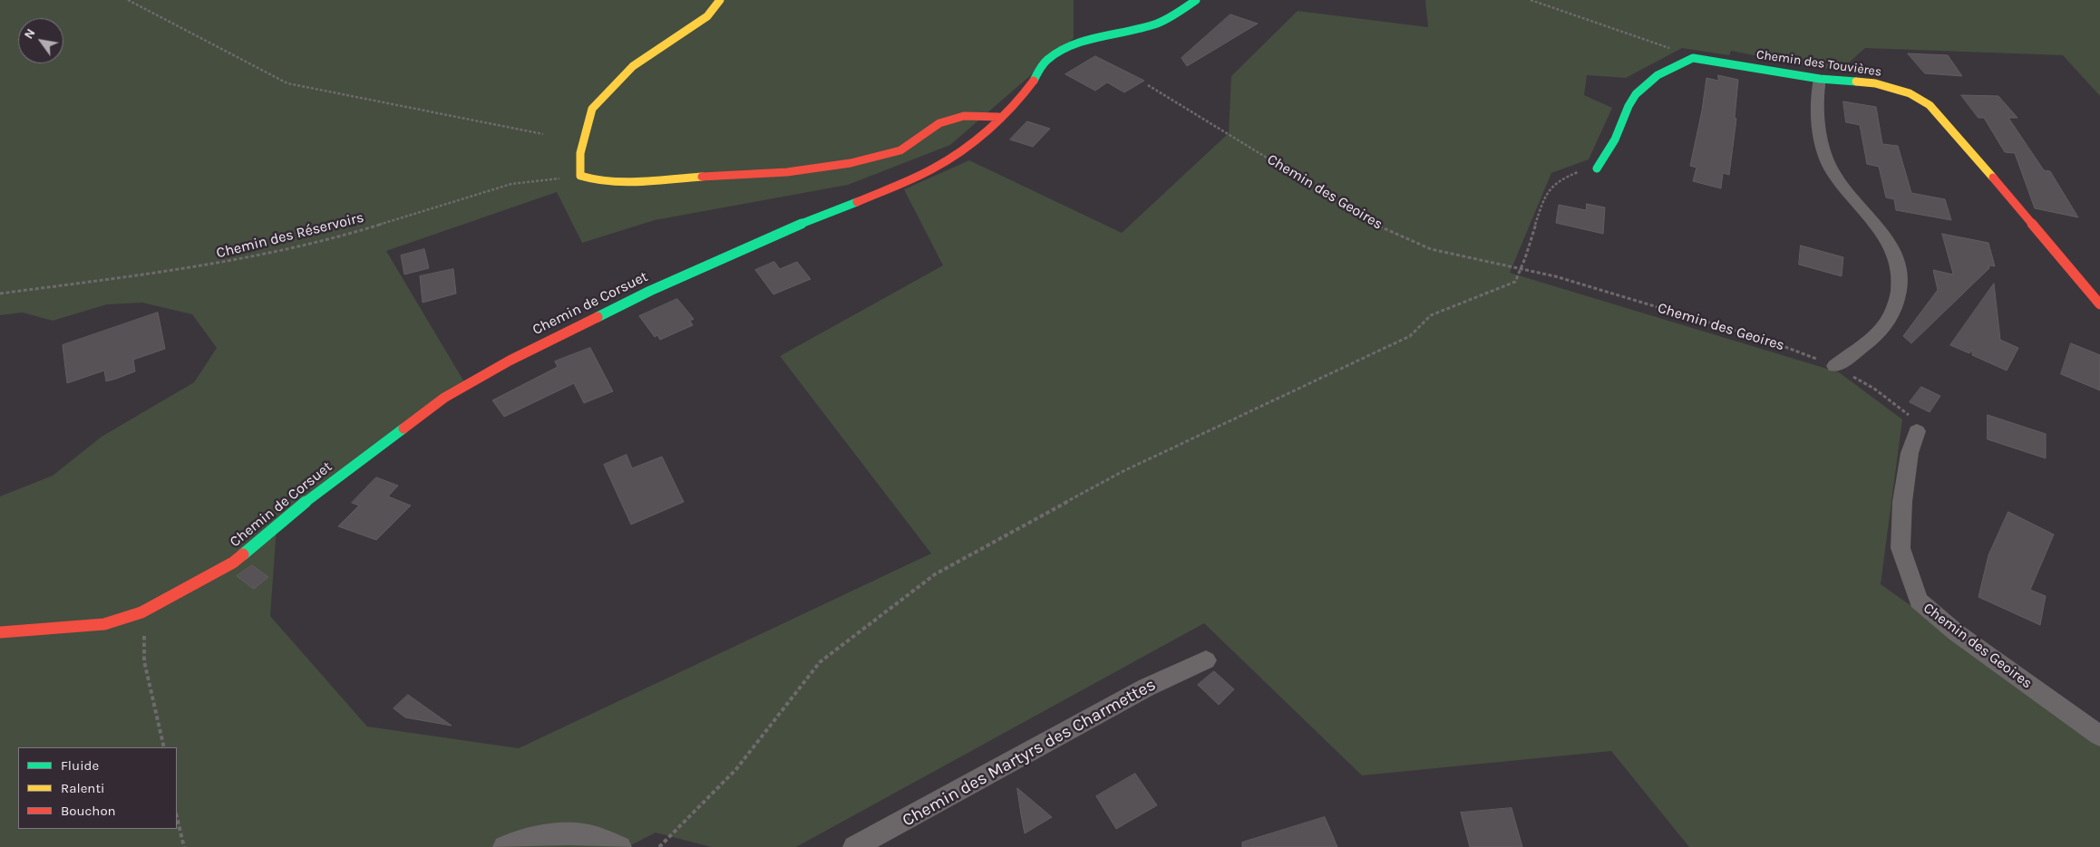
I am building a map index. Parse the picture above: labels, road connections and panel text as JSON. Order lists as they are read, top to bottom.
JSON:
{
  "streets": {
    "street": [
      "Chemin des Touvières",
      "Chemin des Geoires",
      "Chemin de Corsuet",
      "Chemin des Martyrs des Charmettes"
    ],
    "path": ["Chemin des Réservoirs"]
  },
  "legend": ["Fluide", "Ralenti", "Bouchon"],
  "north": "top left"
}
